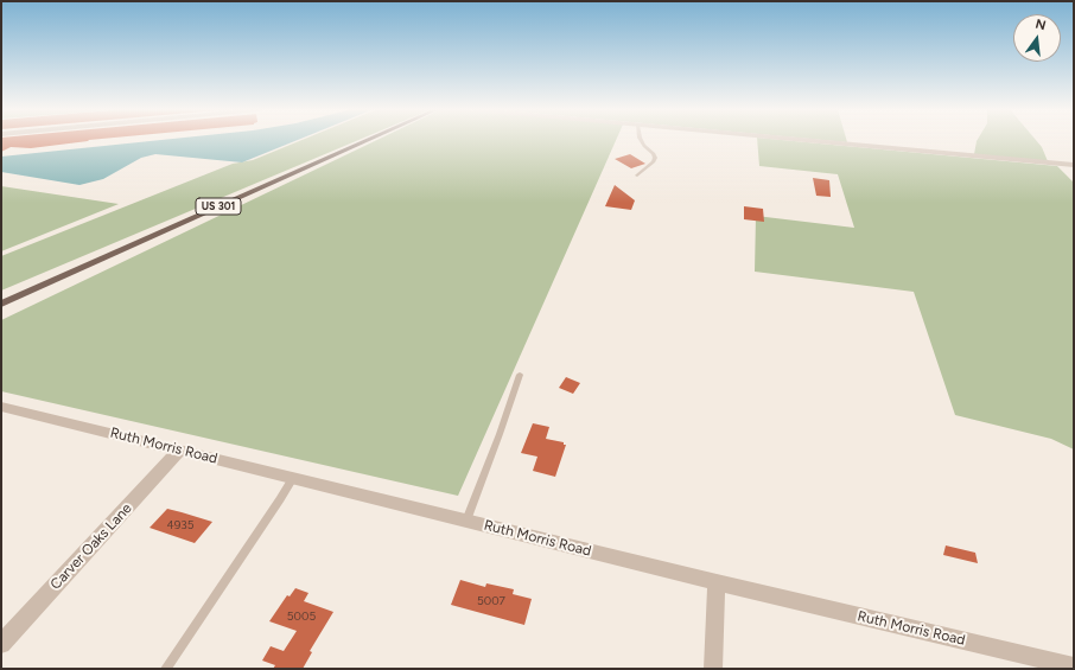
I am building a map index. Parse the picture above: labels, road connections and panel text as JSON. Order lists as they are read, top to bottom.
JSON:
{
  "streets": {
    "main road": ["US 301"],
    "street": ["Ruth Morris Road", "Carver Oaks Lane"]
  },
  "crossings": [
    ["Ruth Morris Road", "Carver Oaks Lane"]
  ],
  "house_numbers": ["4935", "5007", "5005"],
  "north": "top"
}
